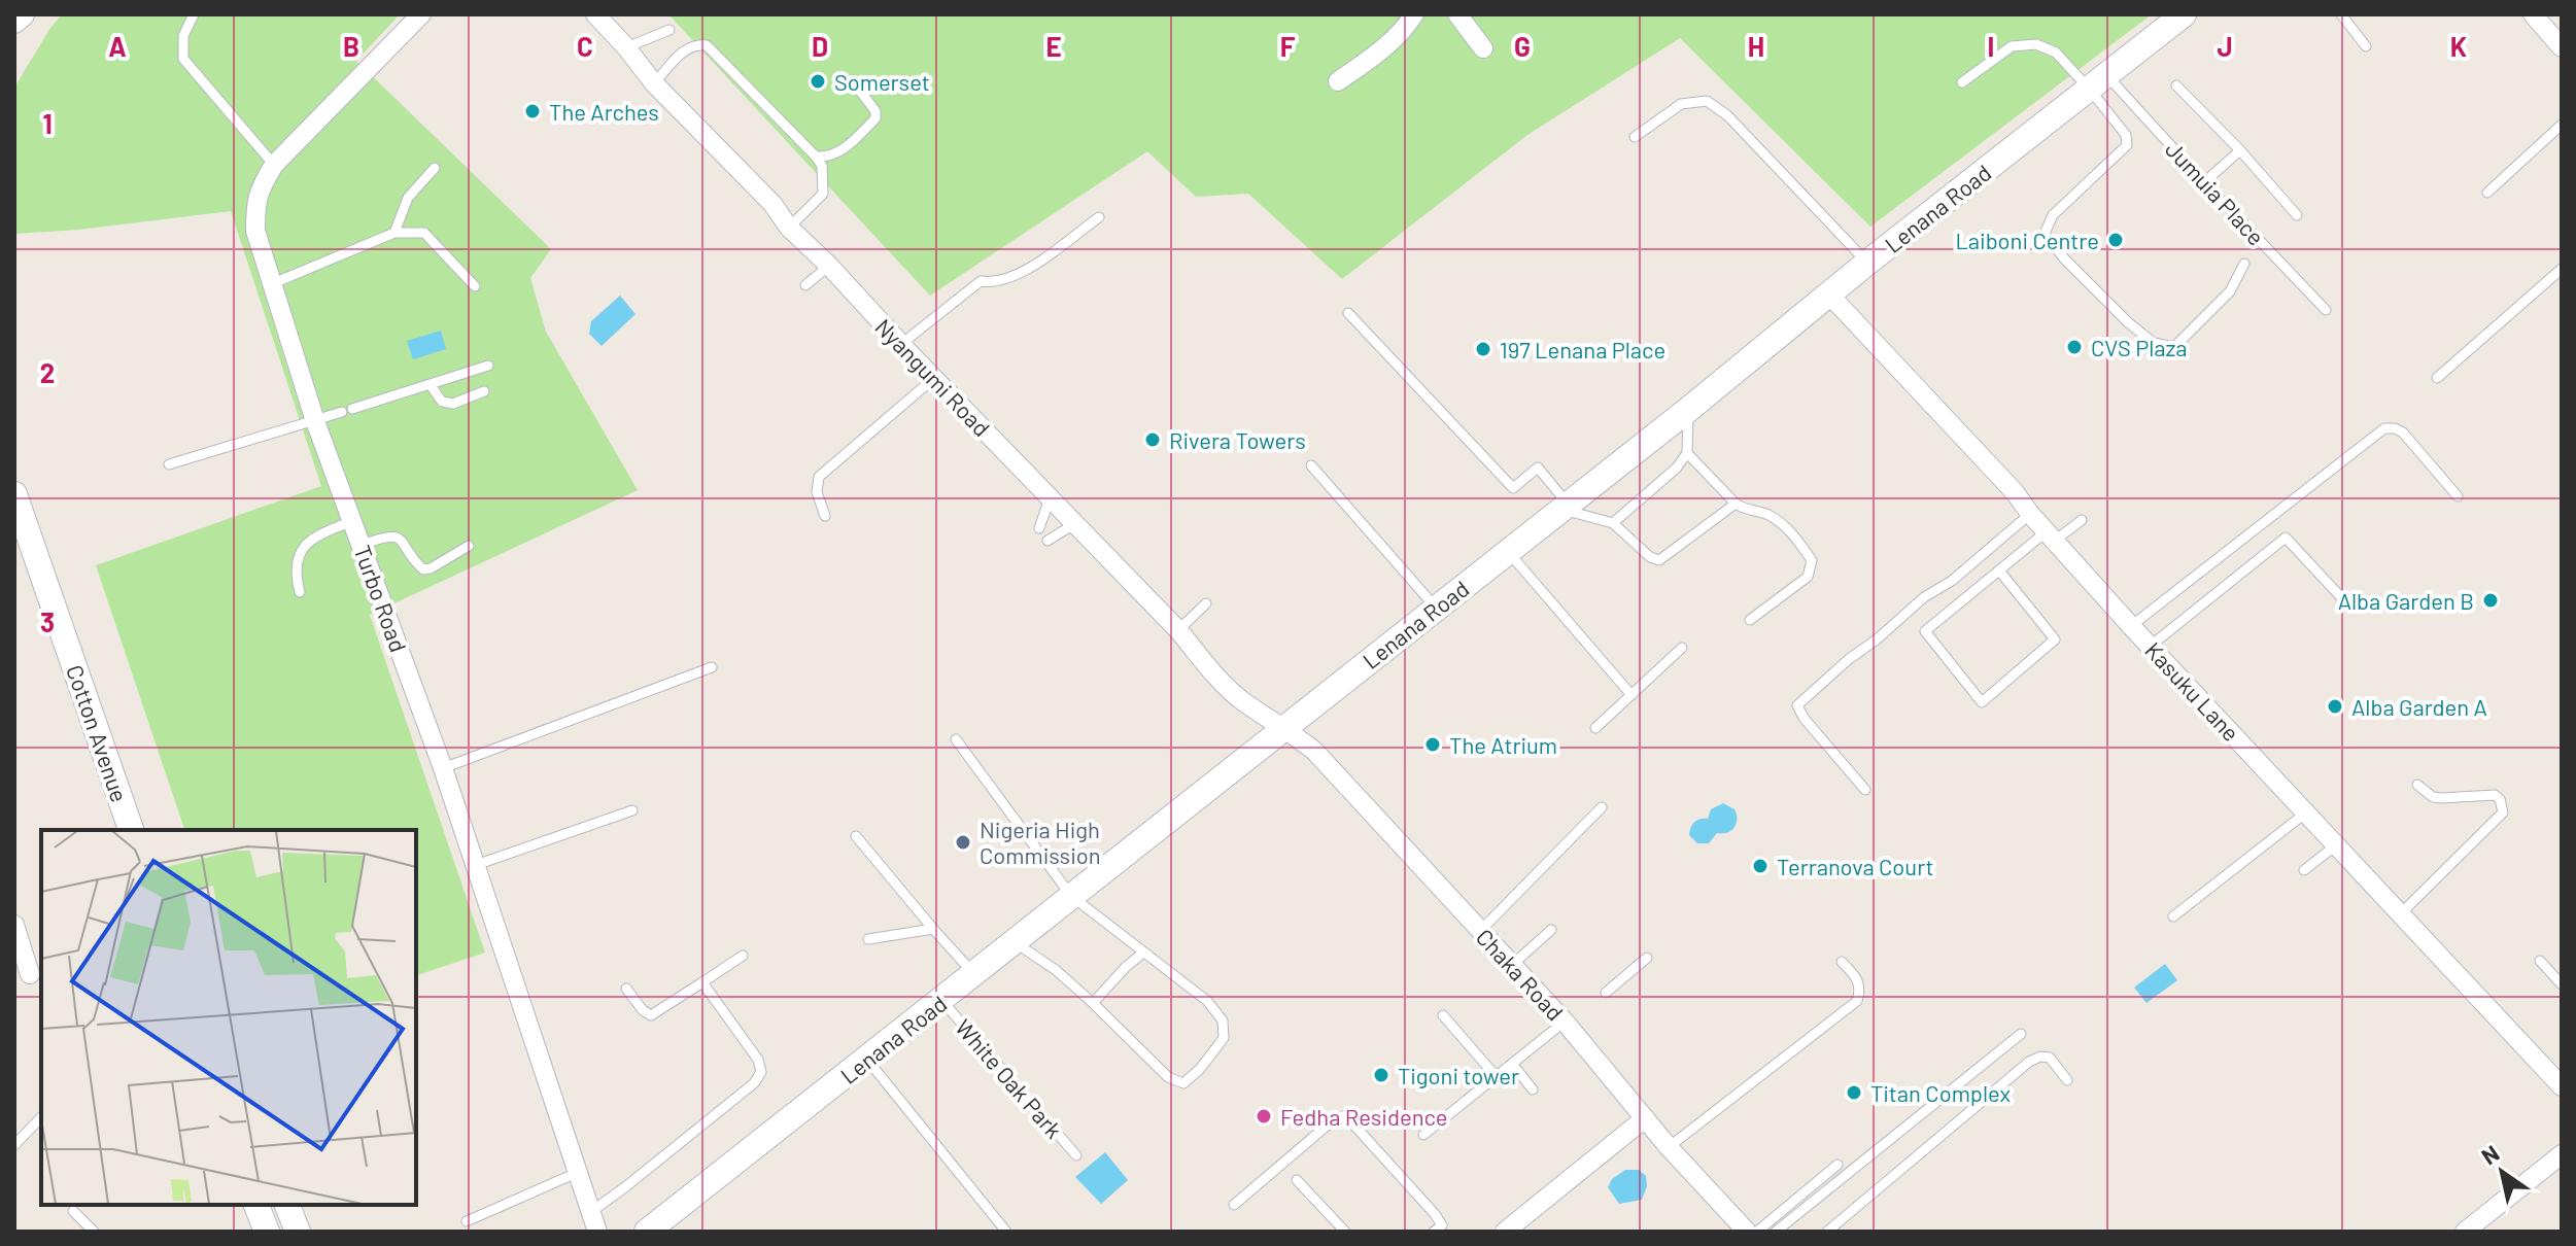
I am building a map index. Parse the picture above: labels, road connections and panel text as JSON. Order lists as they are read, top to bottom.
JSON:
{
  "streets": {
    "street": [
      "Lenana Road",
      "Nyangumi Road",
      "Turbo Road",
      "Kasuku Lane",
      "Cotton Avenue",
      "Chaka Road"
    ],
    "lane": ["Jumuia Place", "White Oak Park"]
  },
  "crossings": [
    ["Jumuia Place", "Lenana Road"],
    ["Lenana Road", "Nyangumi Road"],
    ["Lenana Road", "Kasuku Lane"],
    ["Lenana Road", "Chaka Road"],
    ["Lenana Road", "White Oak Park"],
    ["Nyangumi Road", "Chaka Road"]
  ],
  "places": [
    "Somerset",
    "The Arches",
    "Laiboni Centre",
    "CVS Plaza",
    "197 Lenana Place",
    "Rivera Towers",
    "Alba Garden B",
    "Alba Garden A",
    "The Atrium",
    "Nigeria High Commission",
    "Terranova Court",
    "Tigoni tower",
    "Titan Complex",
    "Fedha Residence"
  ],
  "north": "top left",
  "grid": {
    "columns": [
      "A",
      "B",
      "C",
      "D",
      "E",
      "F",
      "G",
      "H",
      "I",
      "J",
      "K"
    ],
    "rows": ["1", "2", "3"]
  }
}
